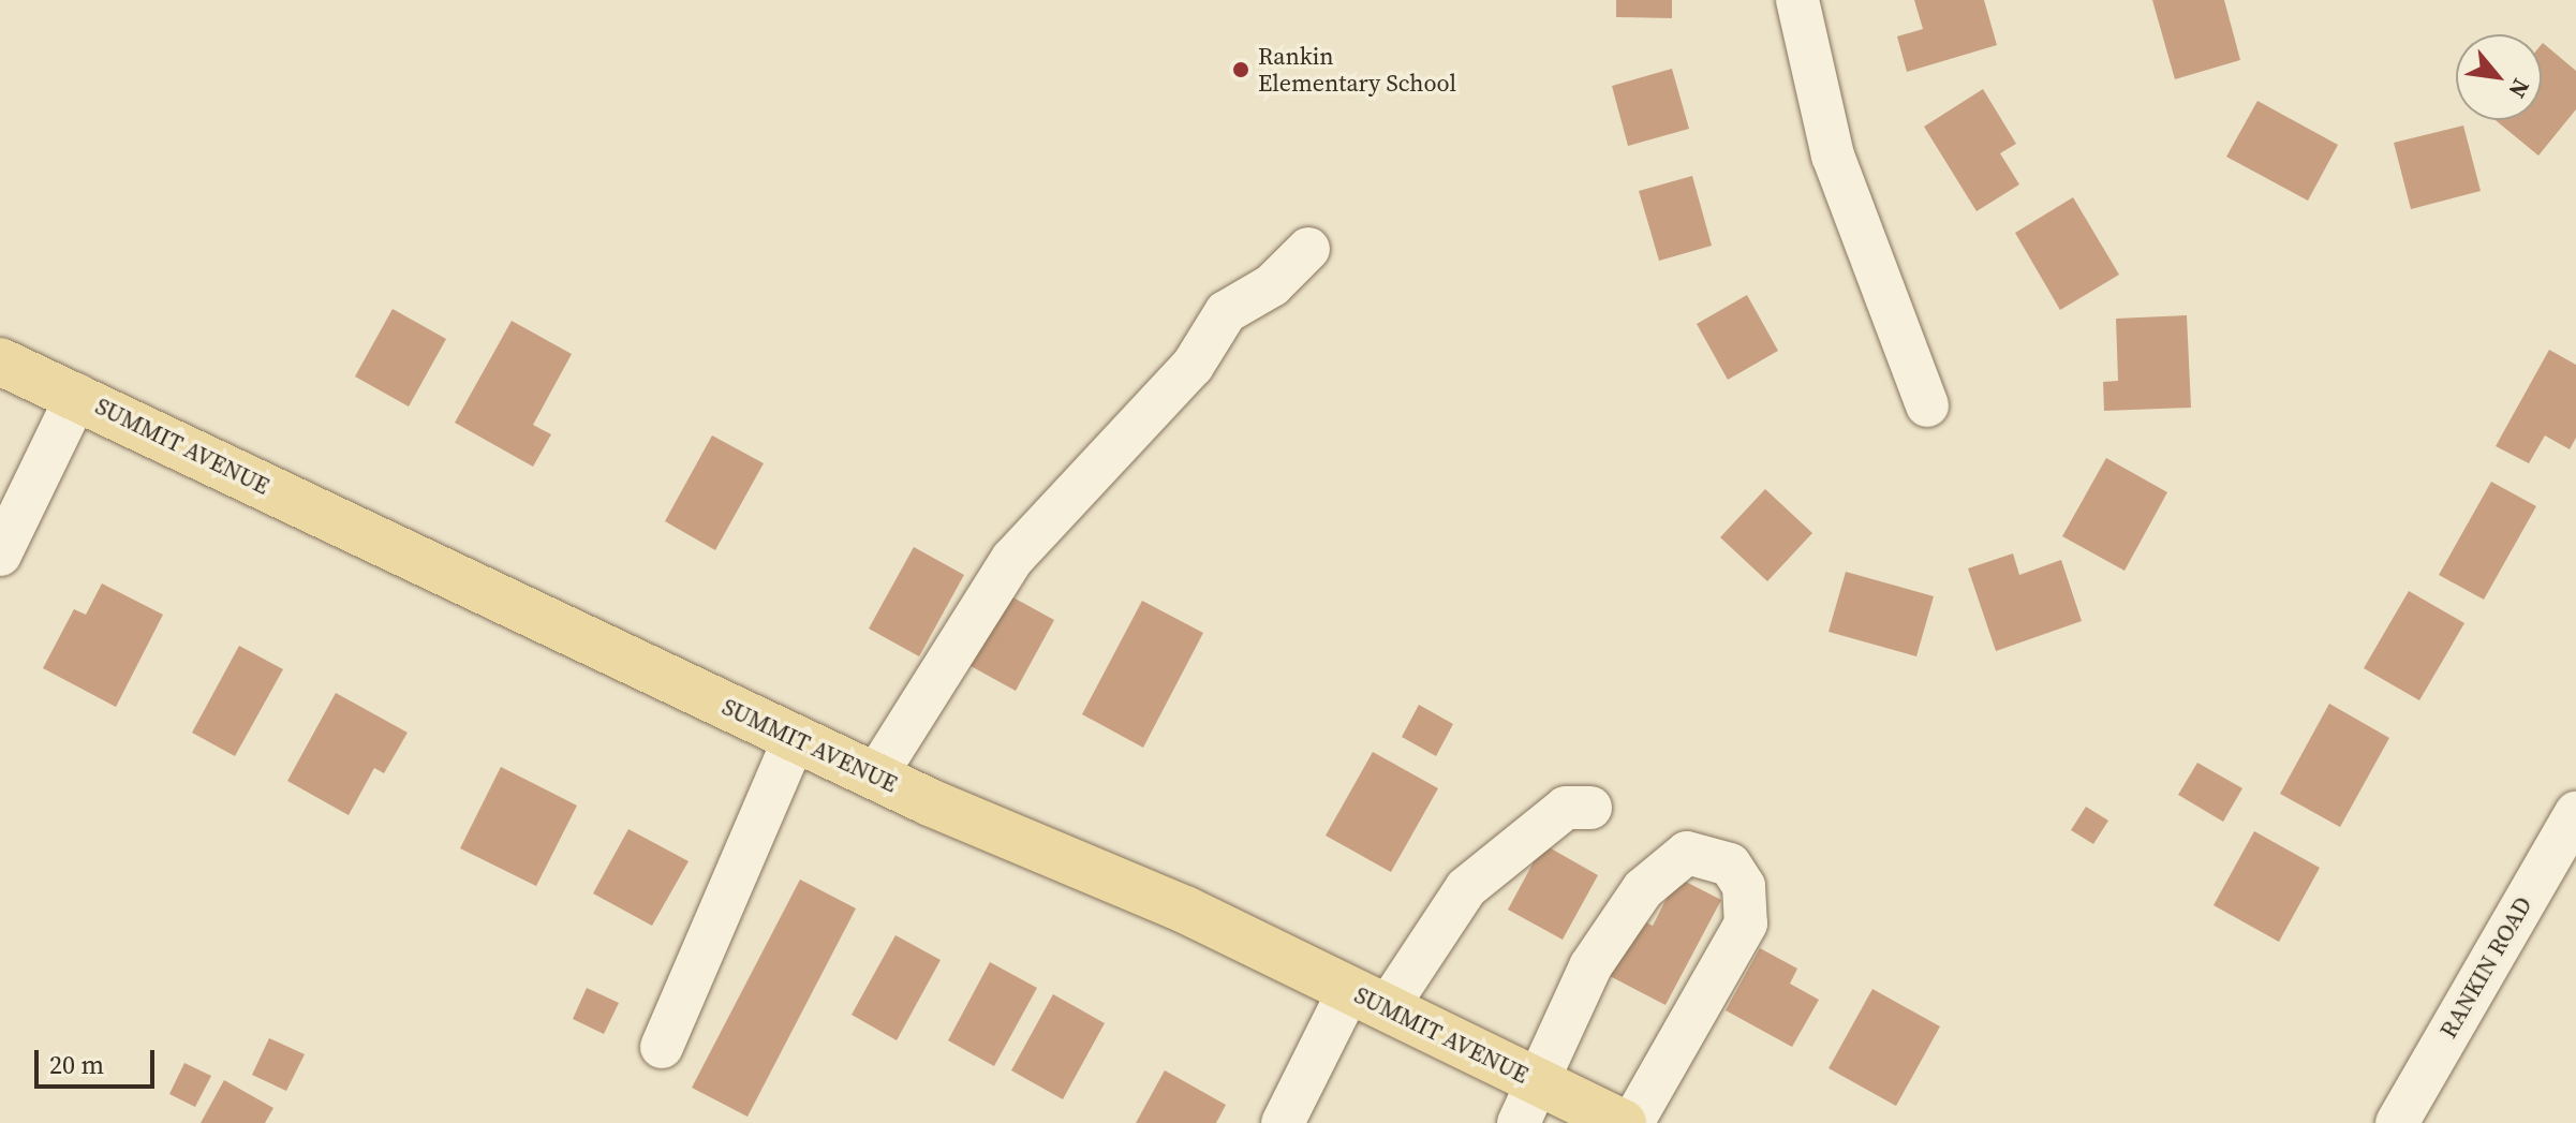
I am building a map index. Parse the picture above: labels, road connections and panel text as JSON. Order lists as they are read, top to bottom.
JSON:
{
  "streets": {
    "main road": ["SUMMIT AVENUE"],
    "street": ["RANKIN ROAD"]
  },
  "places": ["Rankin Elementary School"],
  "scale_bar": "20 m",
  "north": "bottom right"
}
